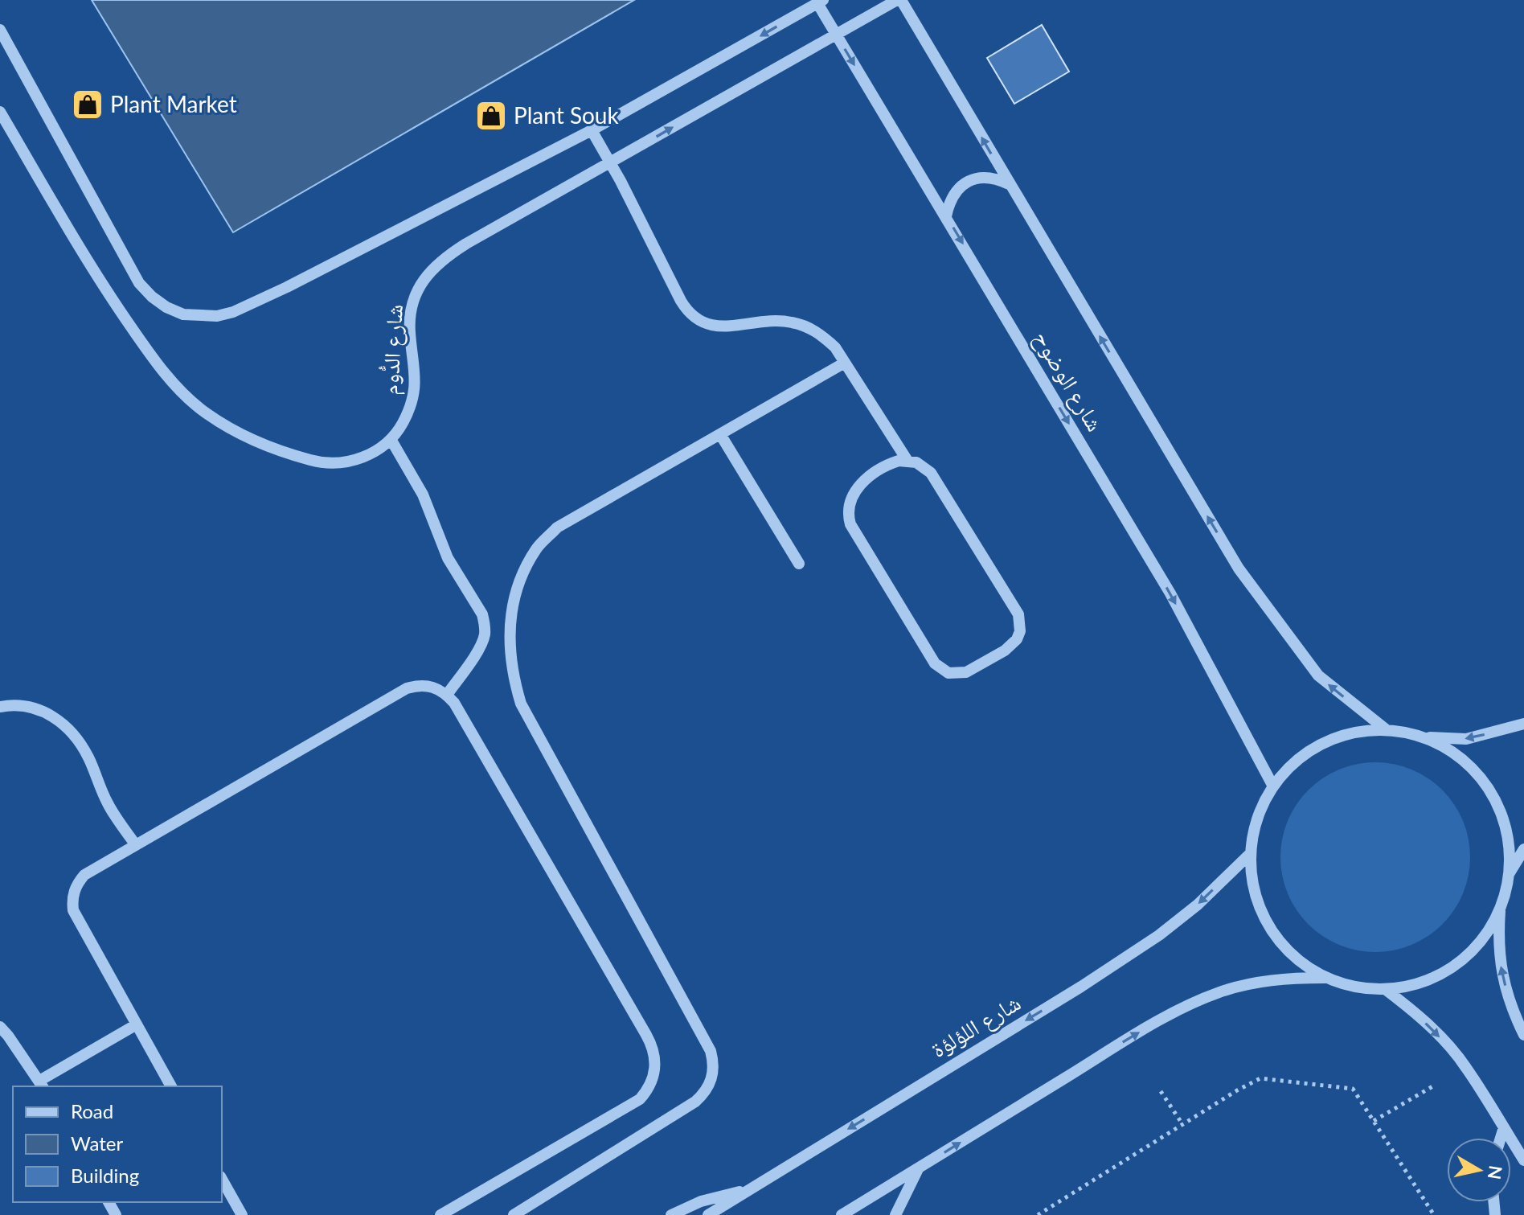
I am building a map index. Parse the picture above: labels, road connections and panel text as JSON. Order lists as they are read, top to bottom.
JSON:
{
  "streets": {
    "street": ["شارع الدُّوم", "شارع الوضوح", "شارع اللؤلؤة"]
  },
  "crossings": [
    ["شارع الدُّوم", "شارع الوضوح"]
  ],
  "places": {
    "shop": ["Plant Market", "Plant Souk"]
  },
  "legend": ["Road", "Water", "Building"],
  "north": "right"
}
